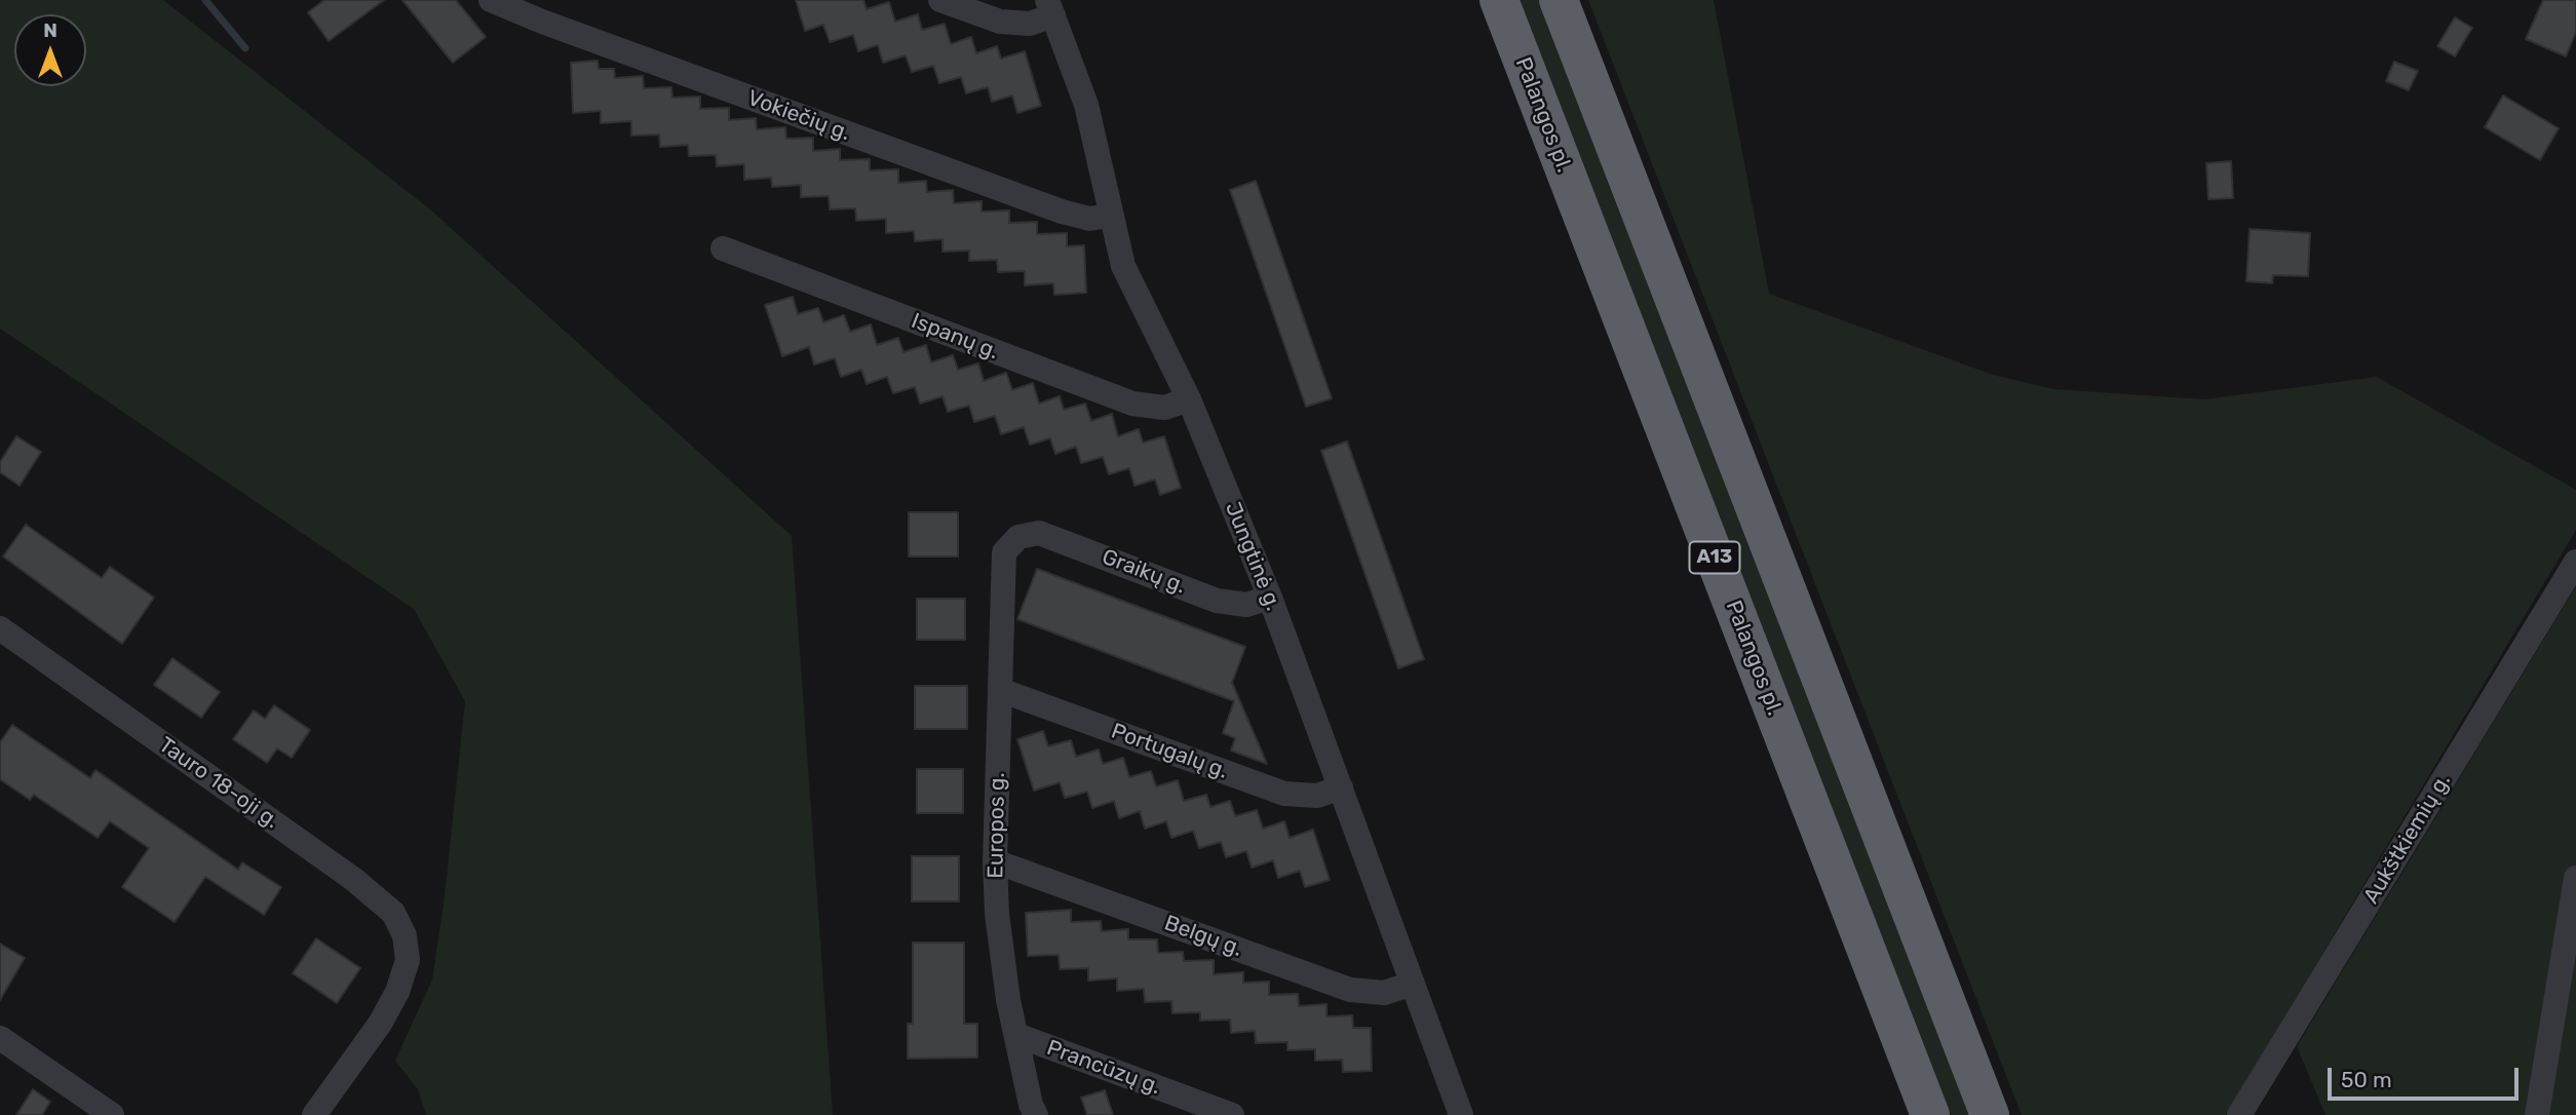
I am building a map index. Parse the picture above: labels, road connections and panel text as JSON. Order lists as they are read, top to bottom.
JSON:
{
  "streets": {
    "highway": ["Palangos pl.", "A13"],
    "street": [
      "Vokiečių g.",
      "Ispanų g.",
      "Jungtinė g.",
      "Graikų g.",
      "Portugalų g.",
      "Tauro 18-oji g.",
      "Europos g.",
      "Aukštkiemių g.",
      "Belgų g.",
      "Prancūzų g."
    ]
  },
  "crossings": [
    ["Vokiečių g.", "Jungtinė g."],
    ["Ispanų g.", "Jungtinė g."],
    ["Jungtinė g.", "Graikų g."],
    ["Jungtinė g.", "Portugalų g."],
    ["Jungtinė g.", "Belgų g."],
    ["Graikų g.", "Europos g."],
    ["Portugalų g.", "Europos g."],
    ["Europos g.", "Belgų g."],
    ["Europos g.", "Prancūzų g."]
  ],
  "scale_bar": "50 m",
  "north": "top"
}
